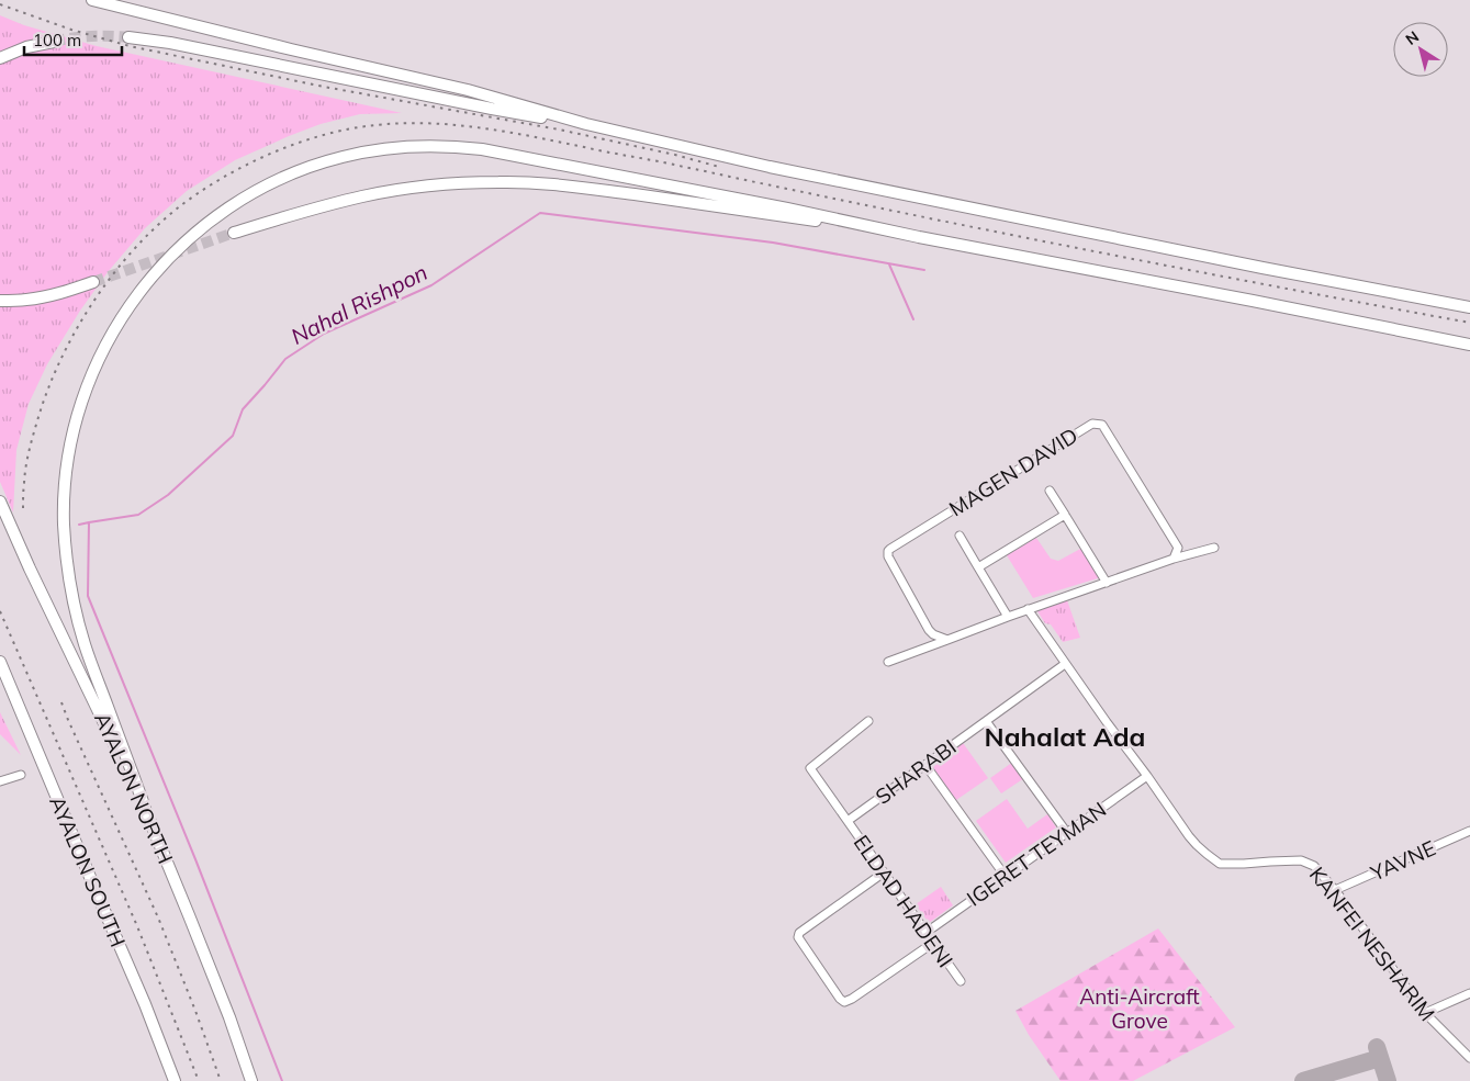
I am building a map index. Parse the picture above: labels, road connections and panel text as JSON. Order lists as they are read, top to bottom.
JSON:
{
  "streets": {
    "highway": ["AYALON NORTH", "AYALON SOUTH"],
    "street": [
      "MAGEN DAVID",
      "SHARABI",
      "IGERET TEYMAN",
      "YAVNE",
      "ELDAD HADENI",
      "KANFEI NESHARIM"
    ]
  },
  "crossings": [
    ["SHARABI", "ELDAD HADENI"],
    ["SHARABI", "KANFEI NESHARIM"],
    ["IGERET TEYMAN", "ELDAD HADENI"],
    ["IGERET TEYMAN", "KANFEI NESHARIM"],
    ["YAVNE", "KANFEI NESHARIM"]
  ],
  "districts": ["Nahalat Ada"],
  "water": ["Nahal Rishpon"],
  "parks": ["Anti-Aircraft Grove"],
  "scale_bar": "100 m",
  "north": "top left"
}
